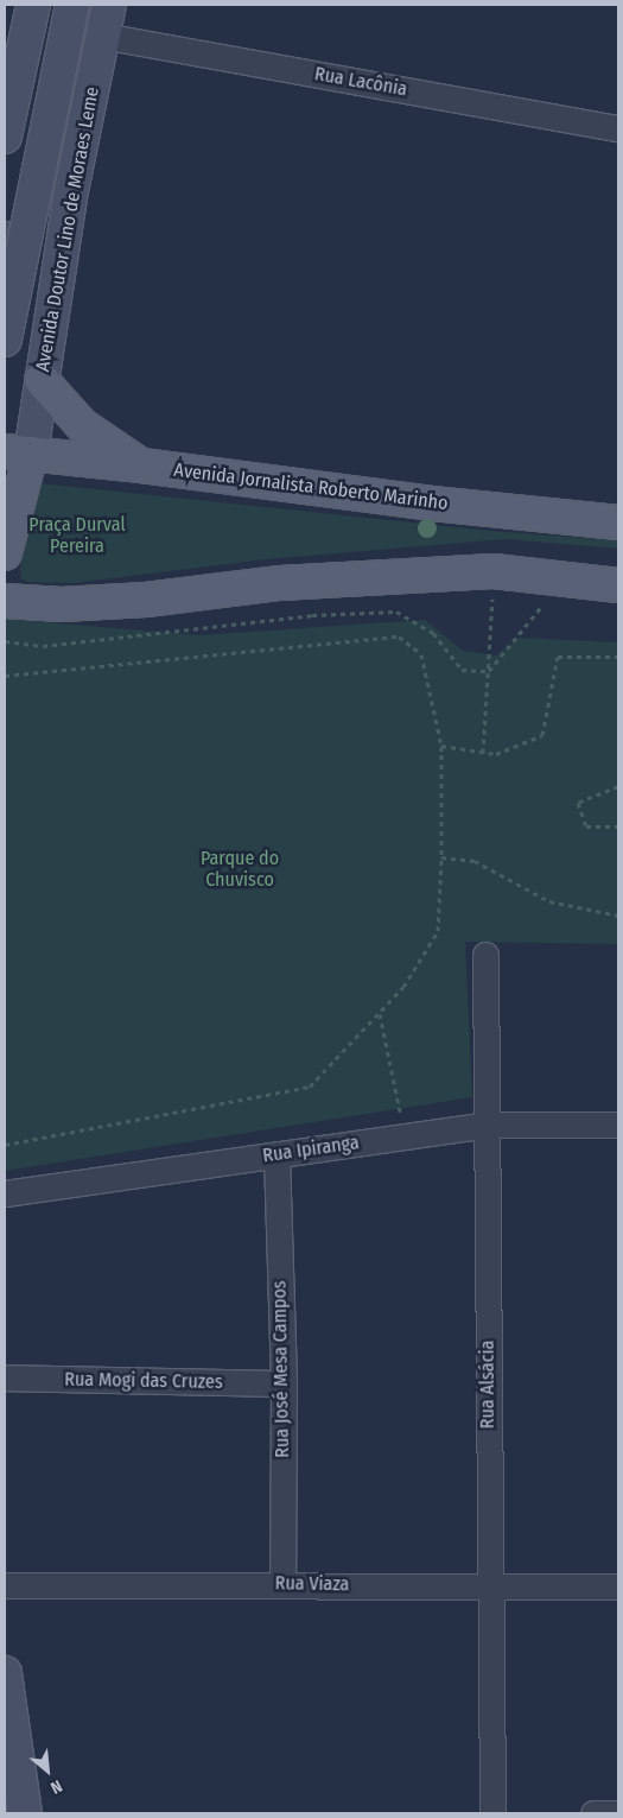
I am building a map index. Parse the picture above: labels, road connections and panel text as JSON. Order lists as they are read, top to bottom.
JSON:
{
  "streets": {
    "main road": ["Avenida Jornalista Roberto Marinho"],
    "street": [
      "Rua Lacônia",
      "Avenida Doutor Lino de Moraes Leme",
      "Rua Ipiranga",
      "Rua José Mesa Campos",
      "Rua Mogi das Cruzes",
      "Rua Alsácia",
      "Rua Viaza"
    ]
  },
  "crossings": [
    ["Rua Lacônia", "Avenida Doutor Lino de Moraes Leme"],
    ["Avenida Doutor Lino de Moraes Leme", "Avenida Jornalista Roberto Marinho"],
    ["Rua Ipiranga", "Rua José Mesa Campos"],
    ["Rua Ipiranga", "Rua Alsácia"],
    ["Rua José Mesa Campos", "Rua Mogi das Cruzes"],
    ["Rua José Mesa Campos", "Rua Viaza"],
    ["Rua Alsácia", "Rua Viaza"]
  ],
  "parks": ["Praça Durval Pereira", "Parque do Chuvisco"],
  "north": "bottom right"
}
